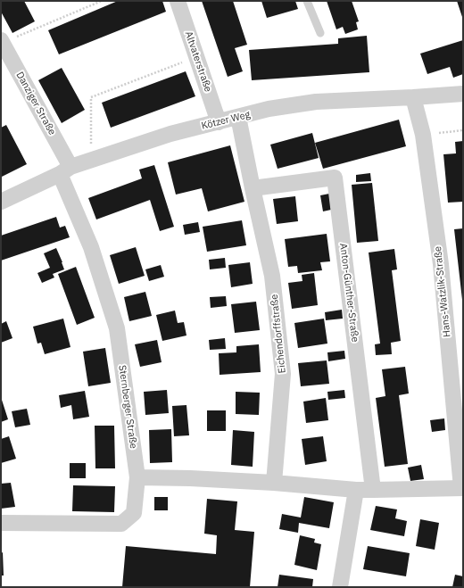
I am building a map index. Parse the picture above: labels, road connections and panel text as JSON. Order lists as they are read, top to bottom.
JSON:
{
  "streets": {
    "street": [
      "Altvaterstraße",
      "Danziger Straße",
      "Kötzer Weg",
      "Hans-Watzlik-Straße",
      "Anton-Günther-Straße",
      "Eichendorffstraße",
      "Sternberger Straße"
    ]
  },
  "crossings": [
    ["Altvaterstraße", "Kötzer Weg"],
    ["Danziger Straße", "Kötzer Weg"],
    ["Danziger Straße", "Sternberger Straße"],
    ["Kötzer Weg", "Hans-Watzlik-Straße"],
    ["Kötzer Weg", "Eichendorffstraße"],
    ["Kötzer Weg", "Sternberger Straße"],
    ["Anton-Günther-Straße", "Eichendorffstraße"]
  ]
}
